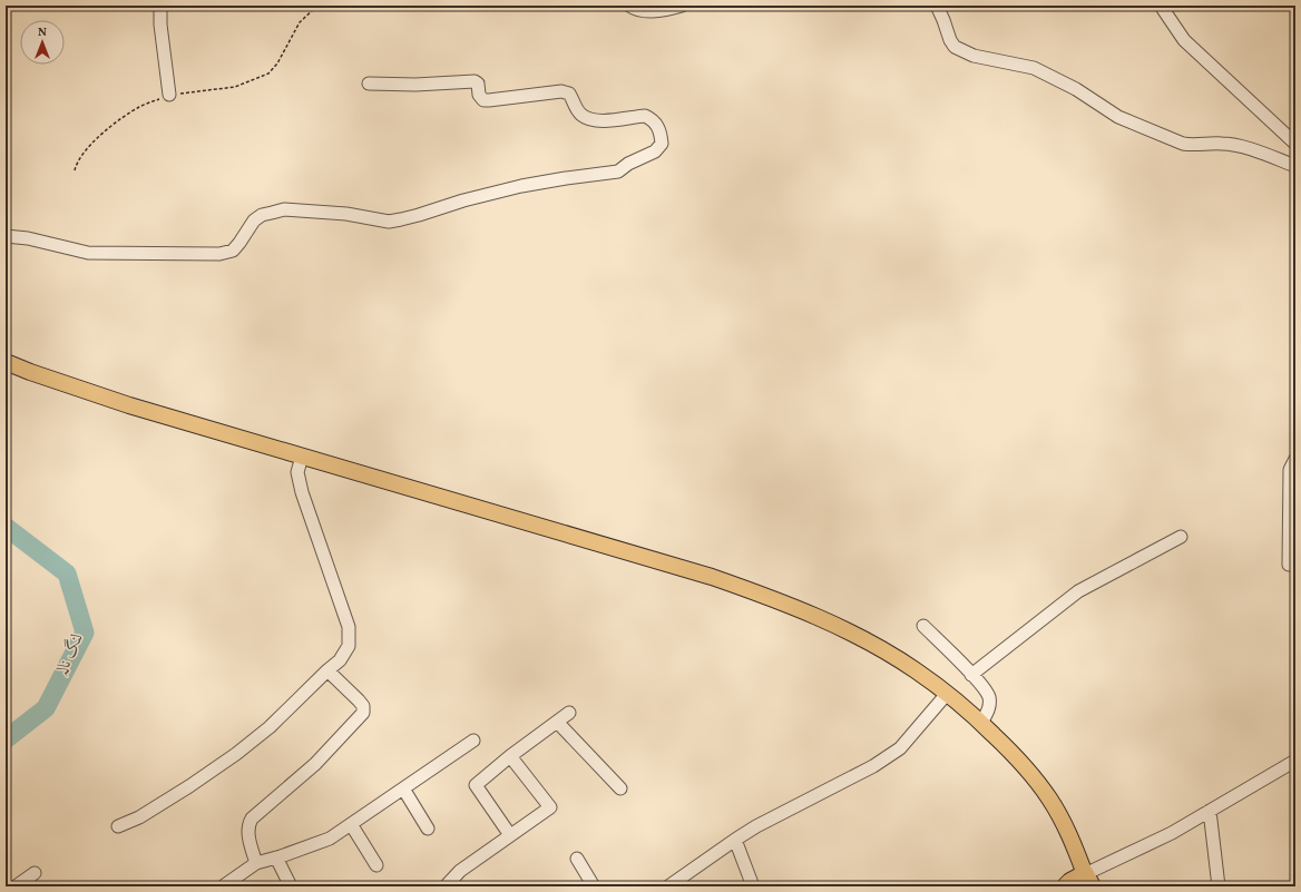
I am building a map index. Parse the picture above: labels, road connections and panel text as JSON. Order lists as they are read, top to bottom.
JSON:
{
  "water": ["لنگ نالہ"],
  "north": "top"
}
